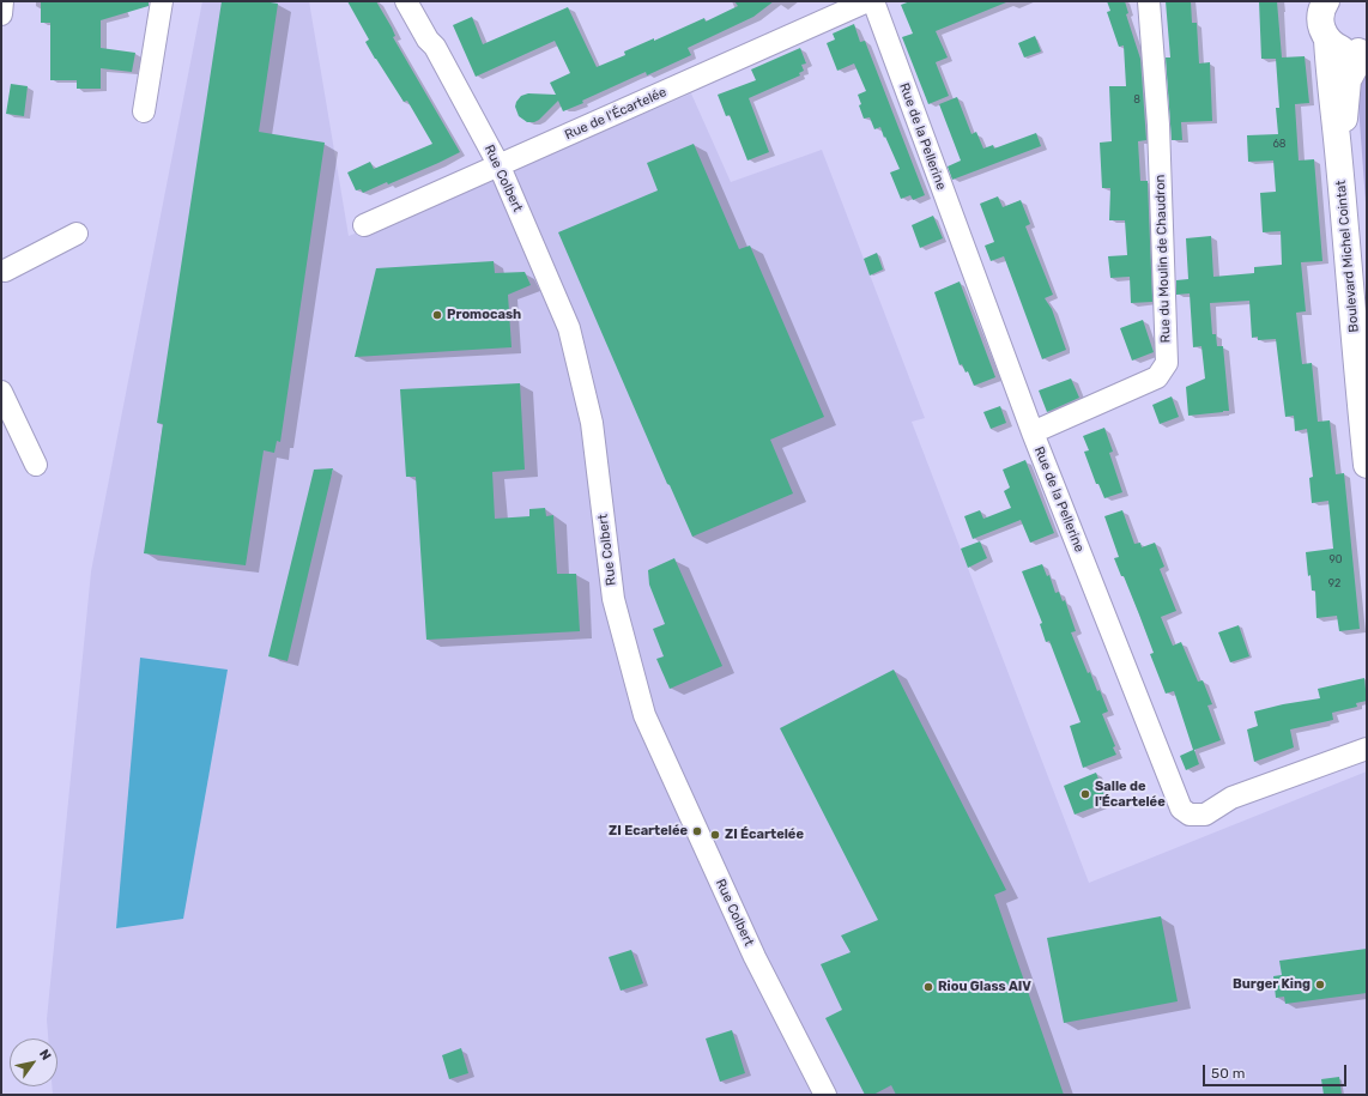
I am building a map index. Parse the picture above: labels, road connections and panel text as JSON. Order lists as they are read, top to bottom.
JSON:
{
  "streets": {
    "main road": ["Boulevard Michel Cointat"],
    "street": [
      "Rue de l'Écartelée",
      "Rue de la Pellerine",
      "Rue Colbert",
      "Rue du Moulin de Chaudron"
    ]
  },
  "crossings": [
    ["Rue de l'Écartelée", "Rue Colbert"],
    ["Rue de la Pellerine", "Rue du Moulin de Chaudron"]
  ],
  "places": [
    "Promocash",
    "Salle de l'Écartelée",
    "ZI Ecartelée",
    "ZI Écartelée",
    "Burger King",
    "Riou Glass AIV"
  ],
  "house_numbers": [
    "8",
    "68",
    "90",
    "92"
  ],
  "scale_bar": "50 m",
  "north": "top right"
}
